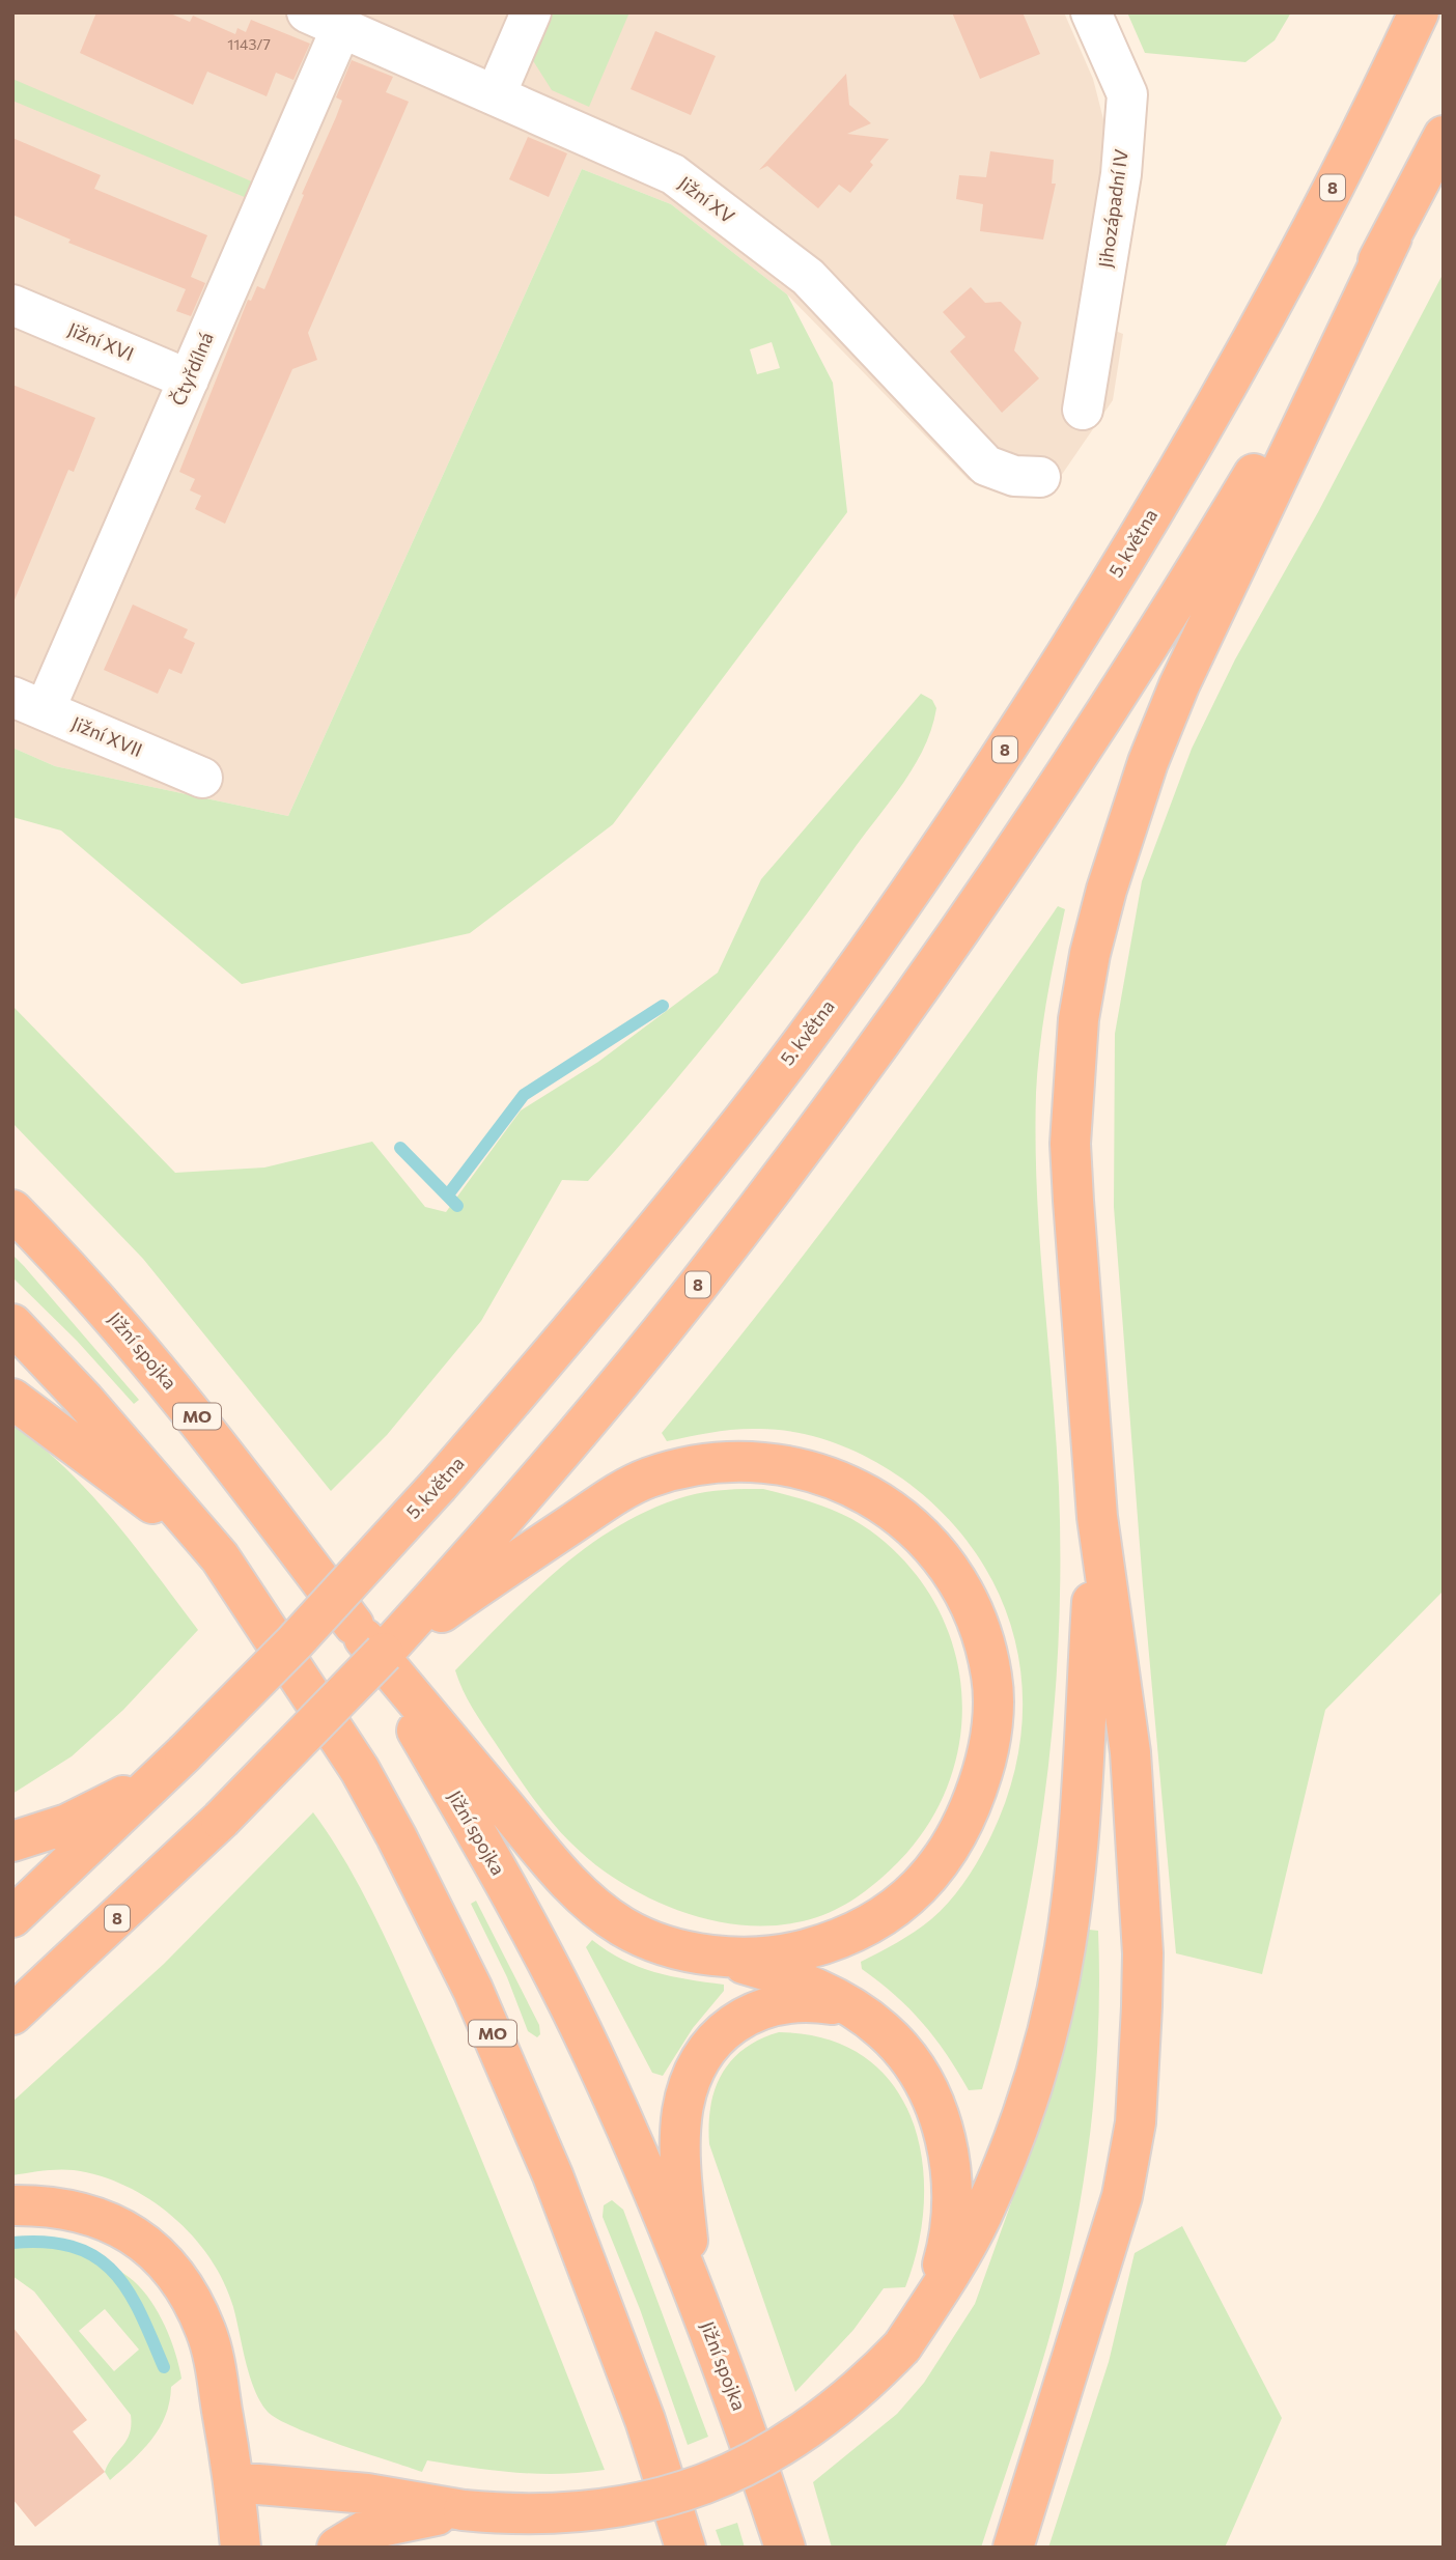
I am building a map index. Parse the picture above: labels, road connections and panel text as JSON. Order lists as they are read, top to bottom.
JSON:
{
  "streets": {
    "highway": [
      "8",
      "5. května",
      "Jižní spojka",
      "MO"
    ],
    "street": [
      "Jižní XV",
      "Jihozápadní IV",
      "Jižní XVI",
      "Čtyřdílná",
      "Jižní XVII"
    ]
  },
  "crossings": [
    ["8", "Jižní spojka"],
    ["Jižní XV", "Čtyřdílná"],
    ["Jižní XVI", "Čtyřdílná"],
    ["Čtyřdílná", "Jižní XVII"]
  ],
  "house_numbers": ["1143/7"]
}
